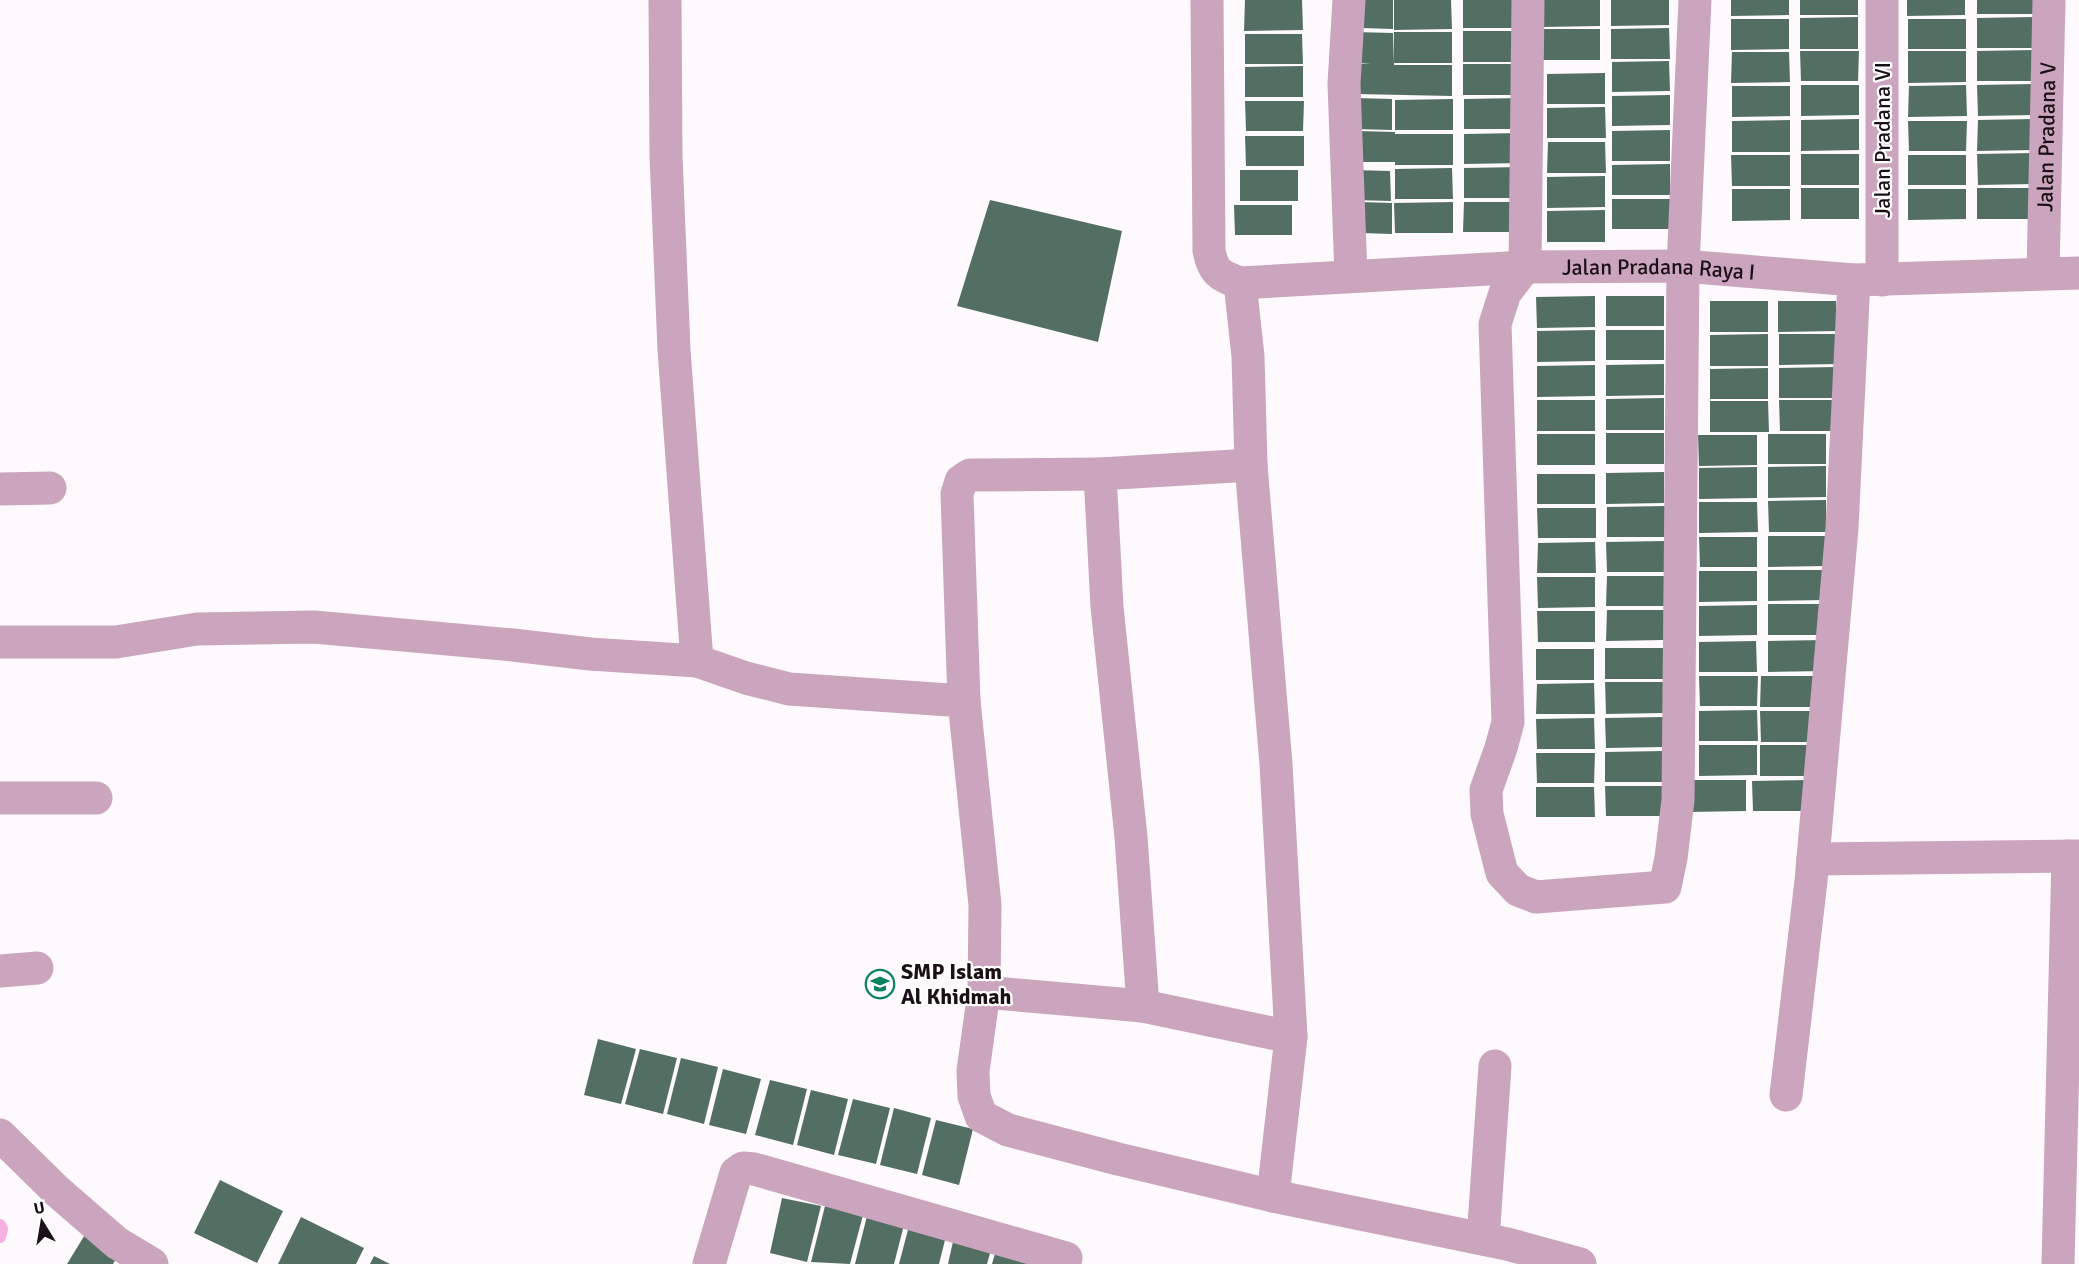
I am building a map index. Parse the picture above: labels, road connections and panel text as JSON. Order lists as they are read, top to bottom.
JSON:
{
  "streets": {
    "street": ["Jalan Pradana V", "Jalan Pradana VI", "Jalan Pradana Raya I"]
  },
  "crossings": [
    ["Jalan Pradana V", "Jalan Pradana Raya I"],
    ["Jalan Pradana VI", "Jalan Pradana Raya I"]
  ],
  "places": {
    "school or university": ["SMP Islam Al Khidmah"]
  },
  "north": "top"
}
